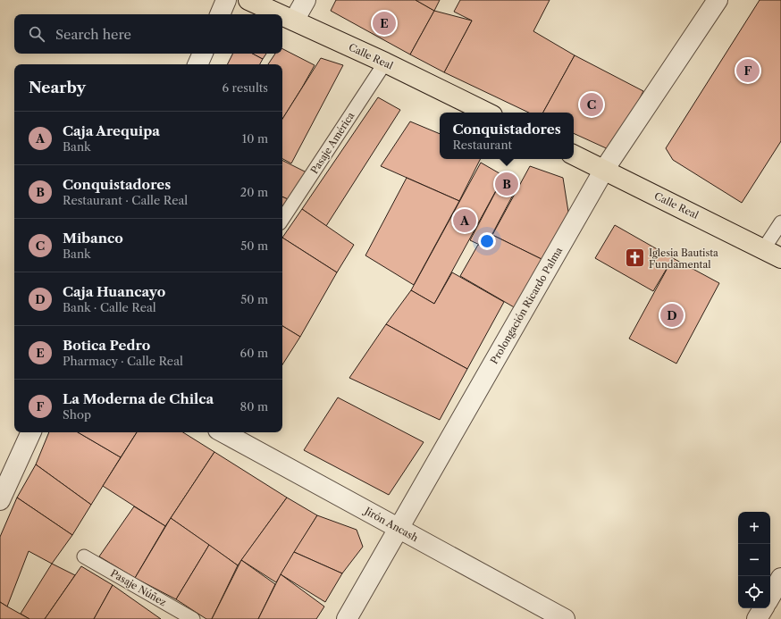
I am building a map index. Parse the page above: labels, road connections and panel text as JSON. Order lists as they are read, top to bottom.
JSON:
{
  "streets": {
    "highway": ["Calle Real"],
    "street": ["Prolongación Ricardo Palma", "Jirón Ancash"],
    "lane": ["Pasaje América", "Pasaje Núñez"]
  },
  "crossings": [
    ["Calle Real", "Pasaje América"],
    ["Calle Real", "Prolongación Ricardo Palma"],
    ["Prolongación Ricardo Palma", "Jirón Ancash"]
  ],
  "places": {
    "church": ["Iglesia Bautista Fundamental"]
  },
  "page": {
    "pins": [
      "E",
      "F",
      "C",
      "B",
      "A",
      "D"
    ],
    "search": "Search here",
    "heading": ["Nearby", "6 results"],
    "list": [
      {
        "mark": "A",
        "name": "Caja Arequipa",
        "note": "Bank",
        "value": "10 m"
      },
      {
        "mark": "B",
        "name": "Conquistadores",
        "note": "Restaurant · Calle Real",
        "value": "20 m"
      },
      {
        "mark": "C",
        "name": "Mibanco",
        "note": "Bank",
        "value": "50 m"
      },
      {
        "mark": "D",
        "name": "Caja Huancayo",
        "note": "Bank · Calle Real",
        "value": "50 m"
      },
      {
        "mark": "E",
        "name": "Botica Pedro",
        "note": "Pharmacy · Calle Real",
        "value": "60 m"
      },
      {
        "mark": "F",
        "name": "La Moderna de Chilca",
        "note": "Shop",
        "value": "80 m"
      }
    ],
    "popup": ["Conquistadores", "Restaurant"],
    "map_buttons": ["+", "−"]
  }
}
